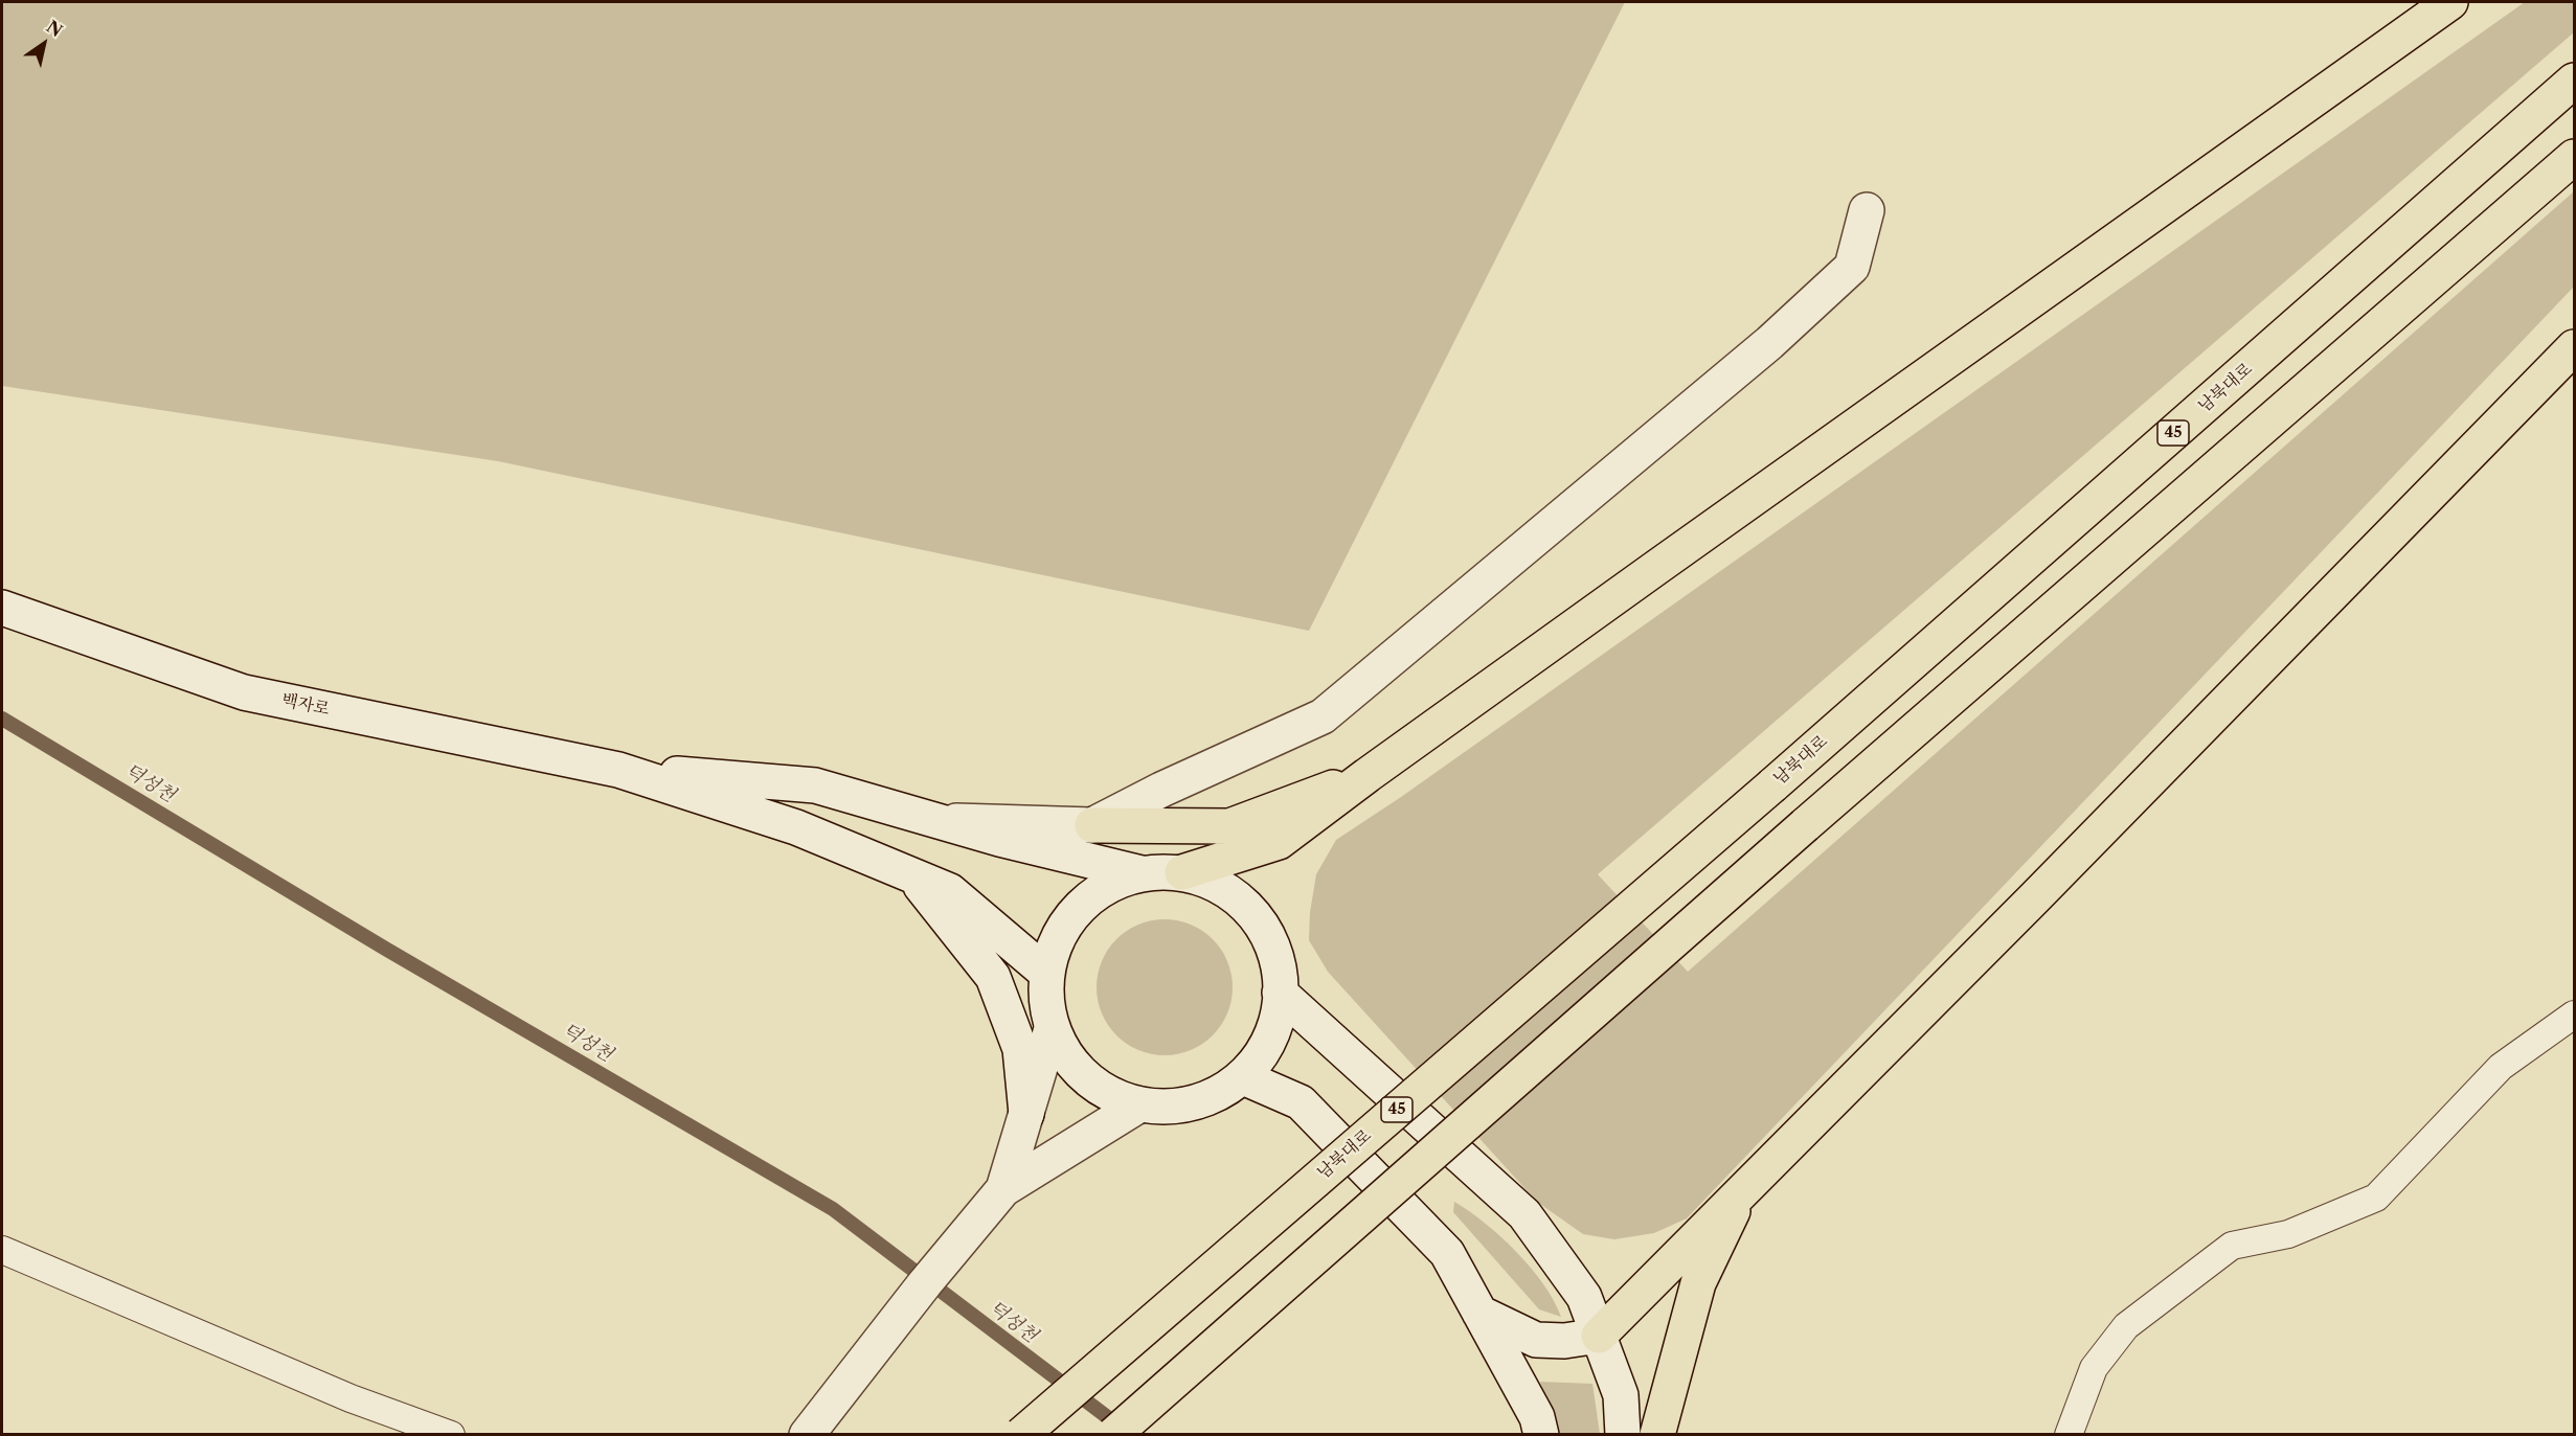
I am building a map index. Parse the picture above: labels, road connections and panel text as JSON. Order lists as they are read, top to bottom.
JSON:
{
  "streets": {
    "highway": ["남북대로", "45"],
    "street": ["백자로"]
  },
  "water": ["덕성천"],
  "north": "top right"
}
